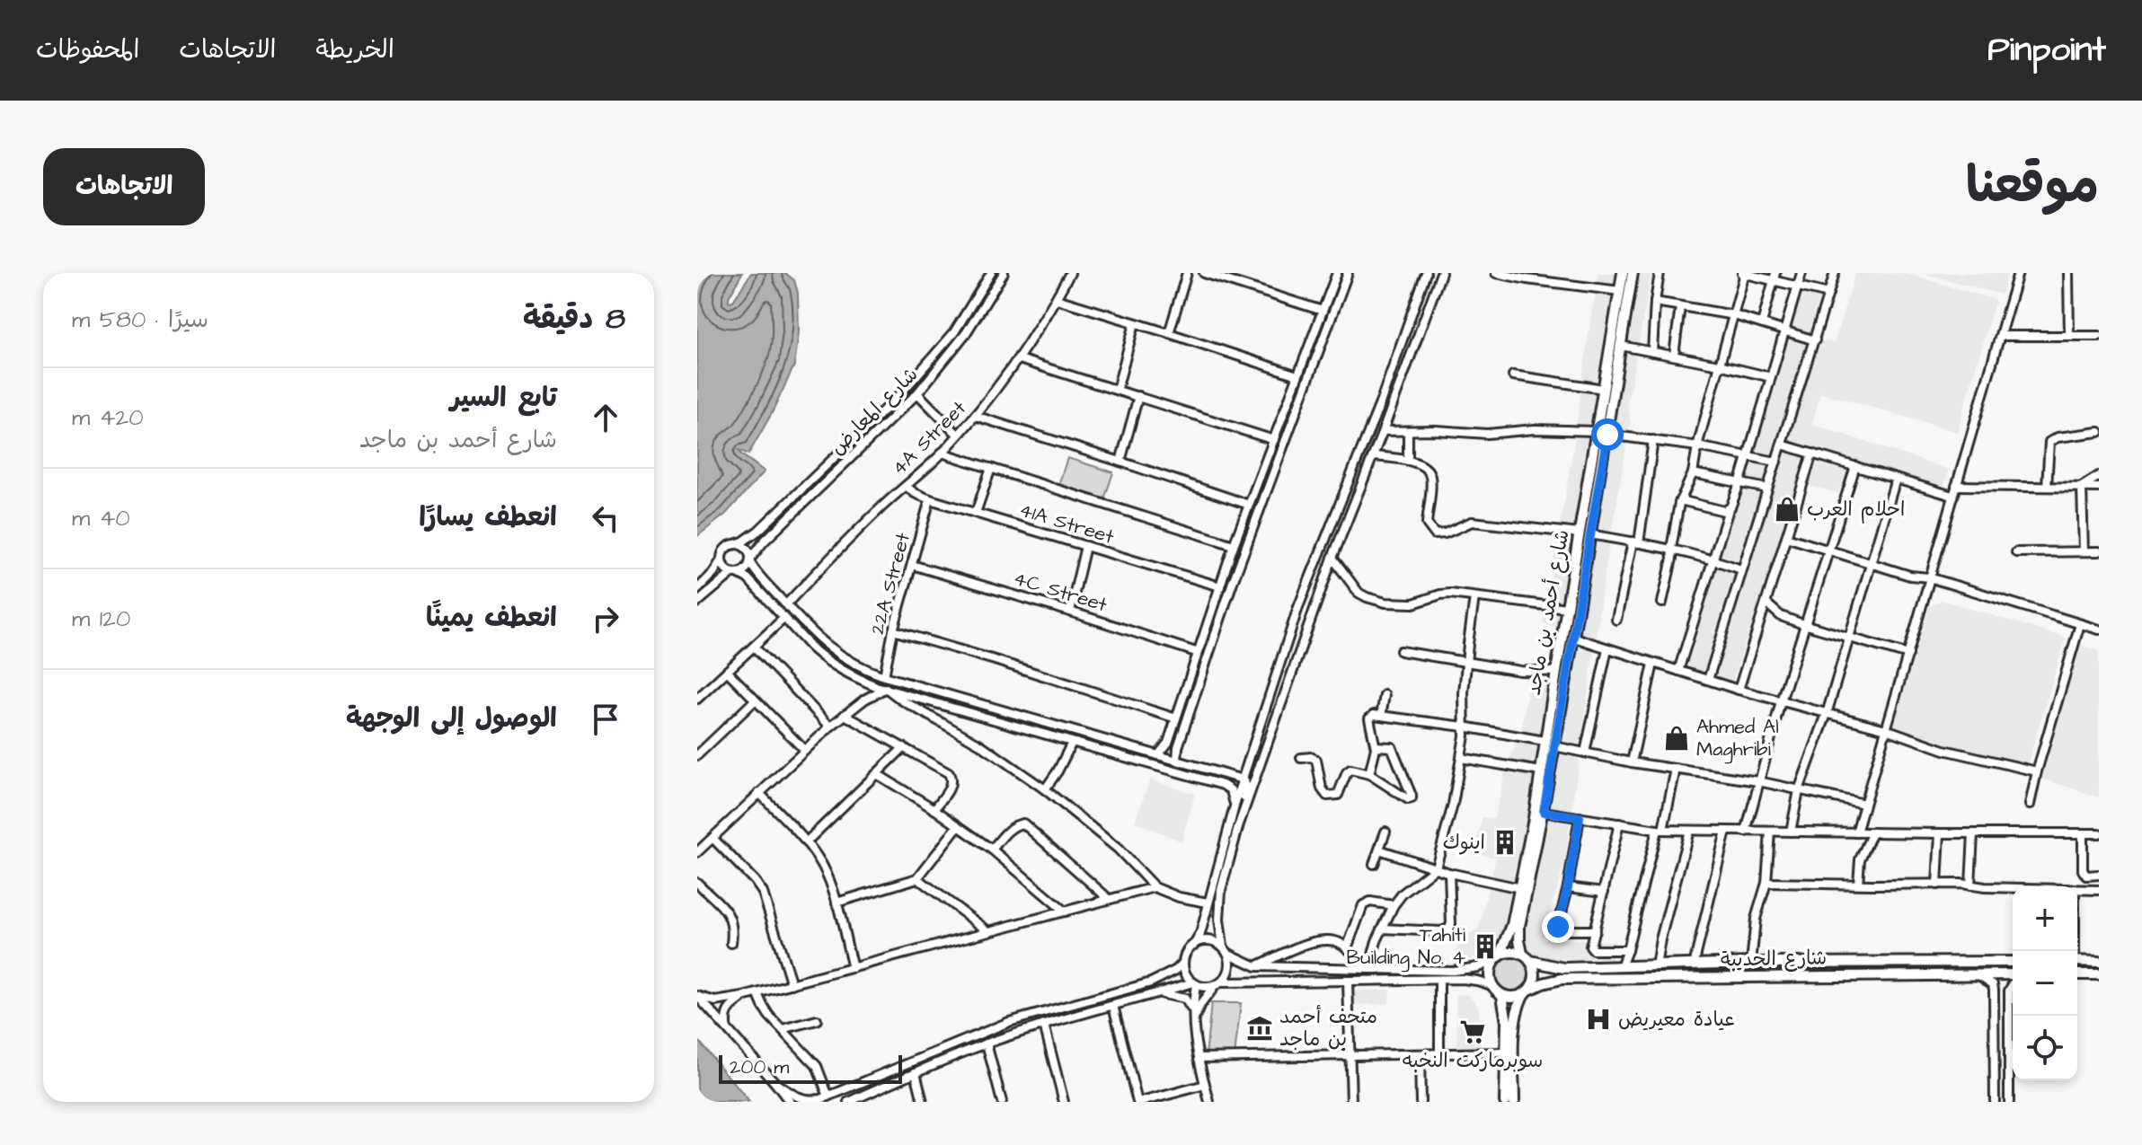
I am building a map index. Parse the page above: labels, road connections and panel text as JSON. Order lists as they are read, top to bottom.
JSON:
{
  "streets": {
    "main road": ["شارع أحمد بن ماجد", "شارع الحديبة"],
    "street": [
      "شارع المعارض",
      "4A Street",
      "41A Street",
      "22A Street",
      "4C Street"
    ]
  },
  "crossings": [
    ["4A Street", "41A Street"],
    ["41A Street", "22A Street"],
    ["22A Street", "4C Street"],
    ["شارع أحمد بن ماجد", "شارع الحديبة"]
  ],
  "places": {
    "shop": ["احلام العرب", "Ahmed Al Maghribi"],
    "building": ["اينوك", "Tahiti Building No. 4"],
    "hospital": ["عيادة معيريض"],
    "museum": ["متحف أحمد بن ماجد"],
    "supermarket": ["سوبرماركت النخبه"]
  },
  "scale_bar": "200 m",
  "page": {
    "header": "Pinpoint",
    "nav": ["الخريطة", "الاتجاهات", "المحفوظات"],
    "title": "موقعنا",
    "buttons": "الاتجاهات",
    "heading": ["8 دقيقة", "سيرًا · 580 m"],
    "list": [
      ["تابع السير", "شارع أحمد بن ماجد", "420 m"],
      ["انعطف يسارًا", "40 m"],
      ["انعطف يمينًا", "120 m"],
      "الوصول إلى الوجهة"
    ],
    "map_buttons": ["+", "−"],
    "scale": "200 m"
  }
}
